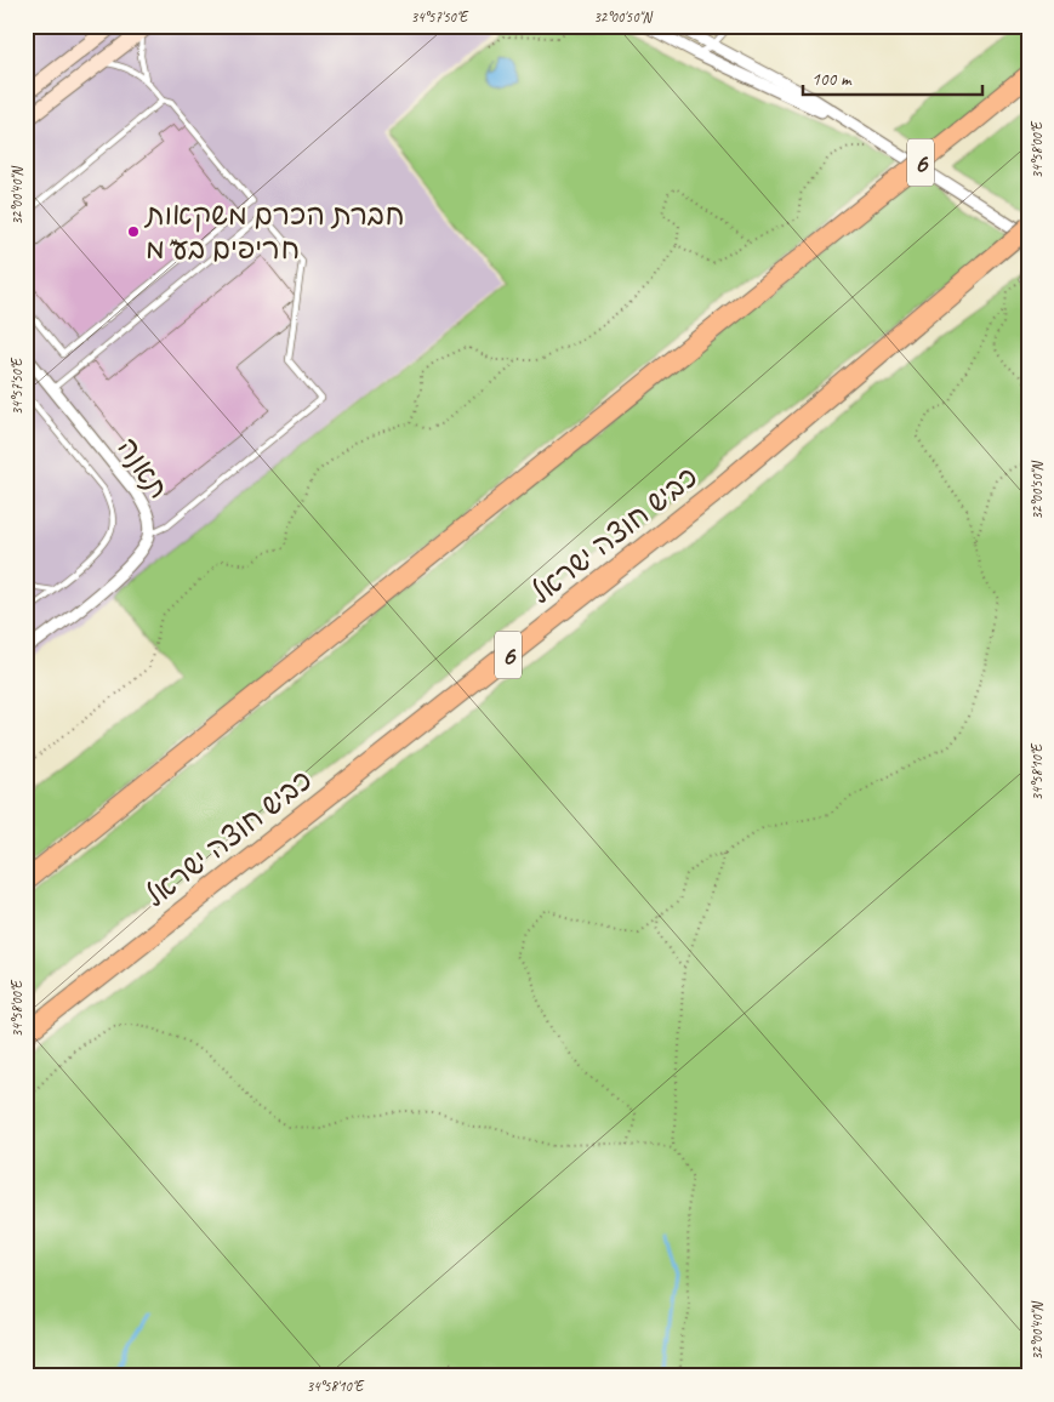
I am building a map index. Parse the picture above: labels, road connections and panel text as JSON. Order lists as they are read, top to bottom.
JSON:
{
  "streets": {
    "highway": ["6", "כביש חוצה ישראל"],
    "street": ["תאנה"]
  },
  "places": ["חברת הכרם משקאות חריפים בע\"מ"],
  "scale_bar": "100 m",
  "coordinates": [
    "34°57'50\"E",
    "32°00'50\"N",
    "34°58'00\"E",
    "32°00'40\"N",
    "34°58'10\"E"
  ]
}
